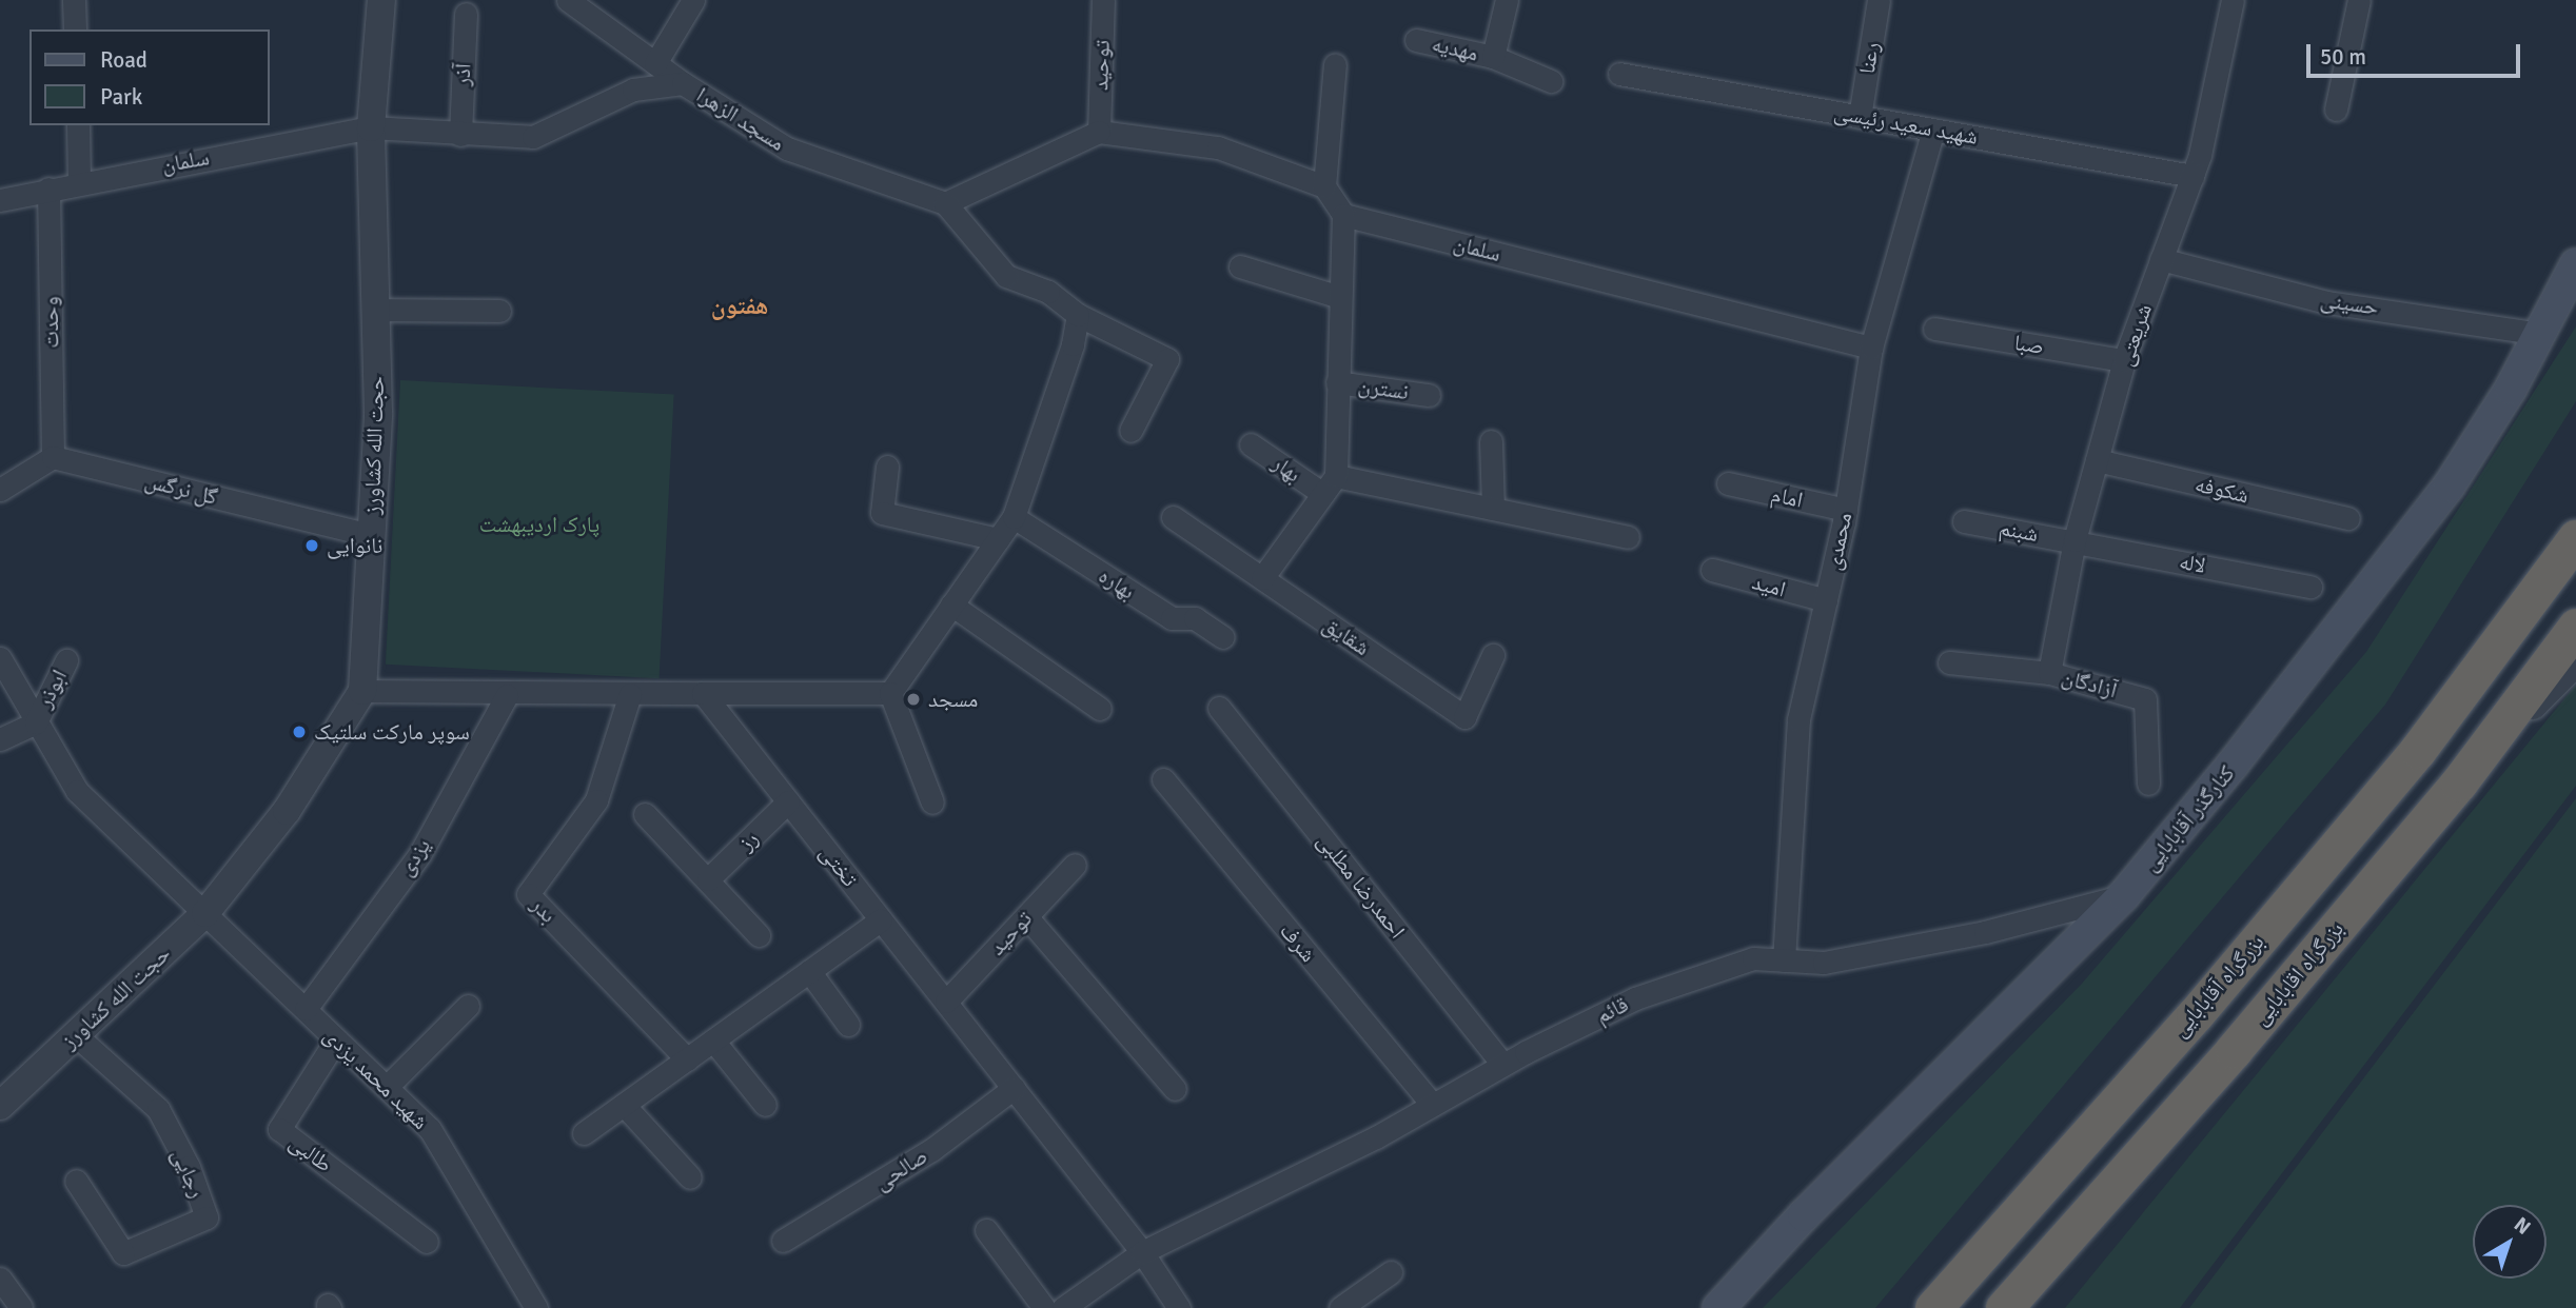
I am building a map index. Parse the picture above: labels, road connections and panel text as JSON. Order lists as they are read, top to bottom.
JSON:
{
  "streets": {
    "highway": ["بزرگراه اقابابایی", "بزرگراه آقابابایی"],
    "main road": ["کنارگذر آقابابایی"],
    "street": [
      "مهدیه",
      "رعنا",
      "توحید",
      "آذر",
      "مسجد الزهرا",
      "شهید سعید رئیسی",
      "سلمان",
      "حسینی",
      "وحدت",
      "شریعتی",
      "صبا",
      "نسترن",
      "حجت الله کشاورز",
      "بهار",
      "گل نرگس",
      "شکوفه",
      "امام",
      "شبنم",
      "محمدی",
      "لاله",
      "بهاره",
      "امید",
      "شقایق",
      "آزادگان",
      "ابوذر",
      "رز",
      "یزدی",
      "تختی",
      "احمدرضا مطلبی",
      "بدر",
      "شرف",
      "قائم",
      "شهید محمد یزدی",
      "طالبی",
      "صالحی",
      "رجایی"
    ]
  },
  "crossings": [
    ["رعنا", "شهید سعید رئیسی"],
    ["توحید", "تختی"],
    ["آذر", "مسجد الزهرا"],
    ["مسجد الزهرا", "سلمان"],
    ["مسجد الزهرا", "حجت الله کشاورز"],
    ["شهید سعید رئیسی", "شریعتی"],
    ["شهید سعید رئیسی", "محمدی"],
    ["سلمان", "وحدت"],
    ["سلمان", "حجت الله کشاورز"],
    ["سلمان", "محمدی"],
    ["حسینی", "شریعتی"],
    ["حسینی", "کنارگذر آقابابایی"],
    ["وحدت", "گل نرگس"],
    ["شریعتی", "صبا"],
    ["شریعتی", "شکوفه"],
    ["شریعتی", "شبنم"],
    ["شریعتی", "لاله"],
    ["شریعتی", "آزادگان"],
    ["حجت الله کشاورز", "گل نرگس"],
    ["حجت الله کشاورز", "شهید محمد یزدی"],
    ["حجت الله کشاورز", "رجایی"],
    ["امام", "محمدی"],
    ["شبنم", "لاله"],
    ["محمدی", "امید"],
    ["محمدی", "قائم"],
    ["ابوذر", "شهید محمد یزدی"],
    ["کنارگذر آقابابایی", "قائم"],
    ["رز", "تختی"],
    ["یزدی", "شهید محمد یزدی"],
    ["تختی", "قائم"],
    ["تختی", "صالحی"],
    ["احمدرضا مطلبی", "قائم"],
    ["شرف", "قائم"],
    ["شهید محمد یزدی", "طالبی"]
  ],
  "districts": ["هفتون"],
  "parks": ["پارک اردیبهشت"],
  "places": ["نانوایی", "مسجد", "سوپر مارکت سلتیک"],
  "legend": ["Road", "Park"],
  "scale_bar": "50 m",
  "north": "top right"
}
